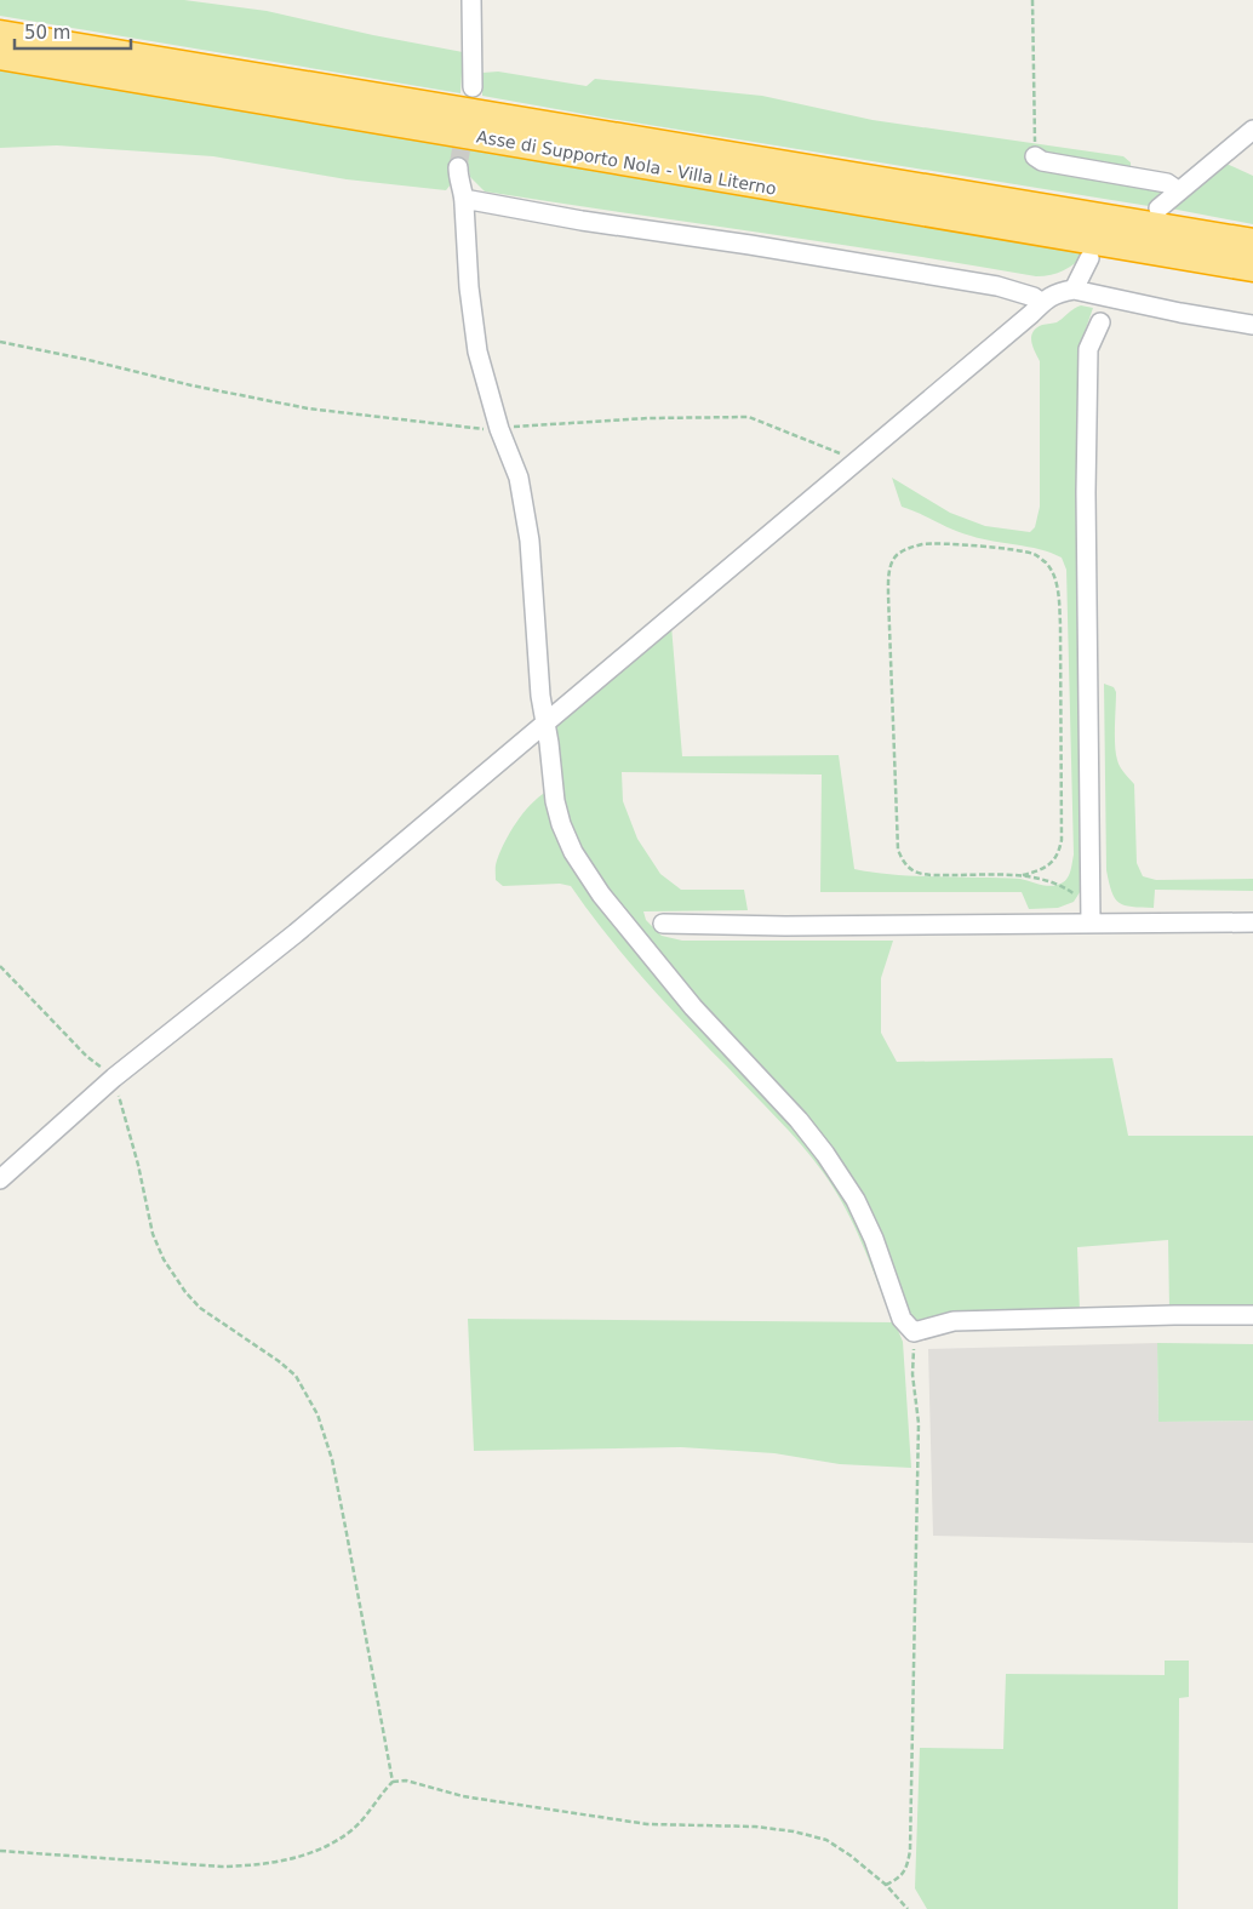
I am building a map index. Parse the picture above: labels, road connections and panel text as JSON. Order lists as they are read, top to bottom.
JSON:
{
  "streets": {
    "highway": ["Asse di Supporto Nola - Villa Literno"]
  },
  "scale_bar": "50 m"
}
